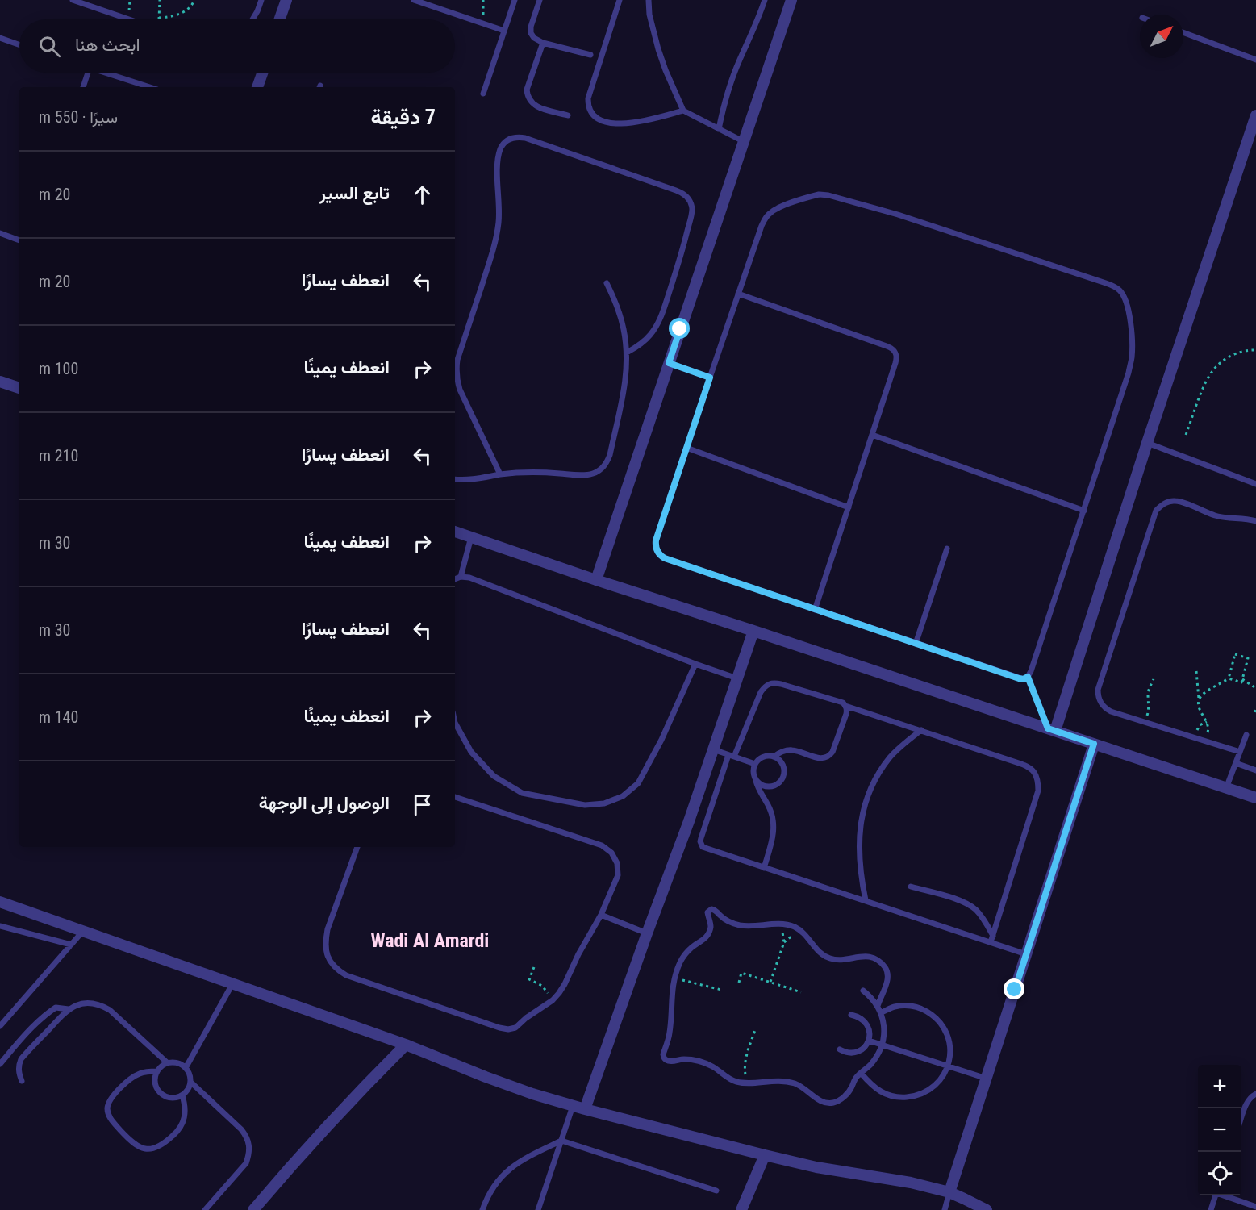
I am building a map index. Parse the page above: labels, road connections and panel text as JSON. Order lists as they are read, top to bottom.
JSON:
{
  "districts": ["Wadi Al Amardi"],
  "north": "top right",
  "page": {
    "search": "ابحث هنا",
    "heading": ["7 دقيقة", "سيرًا · 550 m"],
    "list": [
      ["تابع السير", "20 m"],
      ["انعطف يسارًا", "20 m"],
      ["انعطف يمينًا", "100 m"],
      ["انعطف يسارًا", "210 m"],
      ["انعطف يمينًا", "30 m"],
      ["انعطف يسارًا", "30 m"],
      ["انعطف يمينًا", "140 m"],
      "الوصول إلى الوجهة"
    ],
    "map_buttons": ["+", "−"]
  }
}
